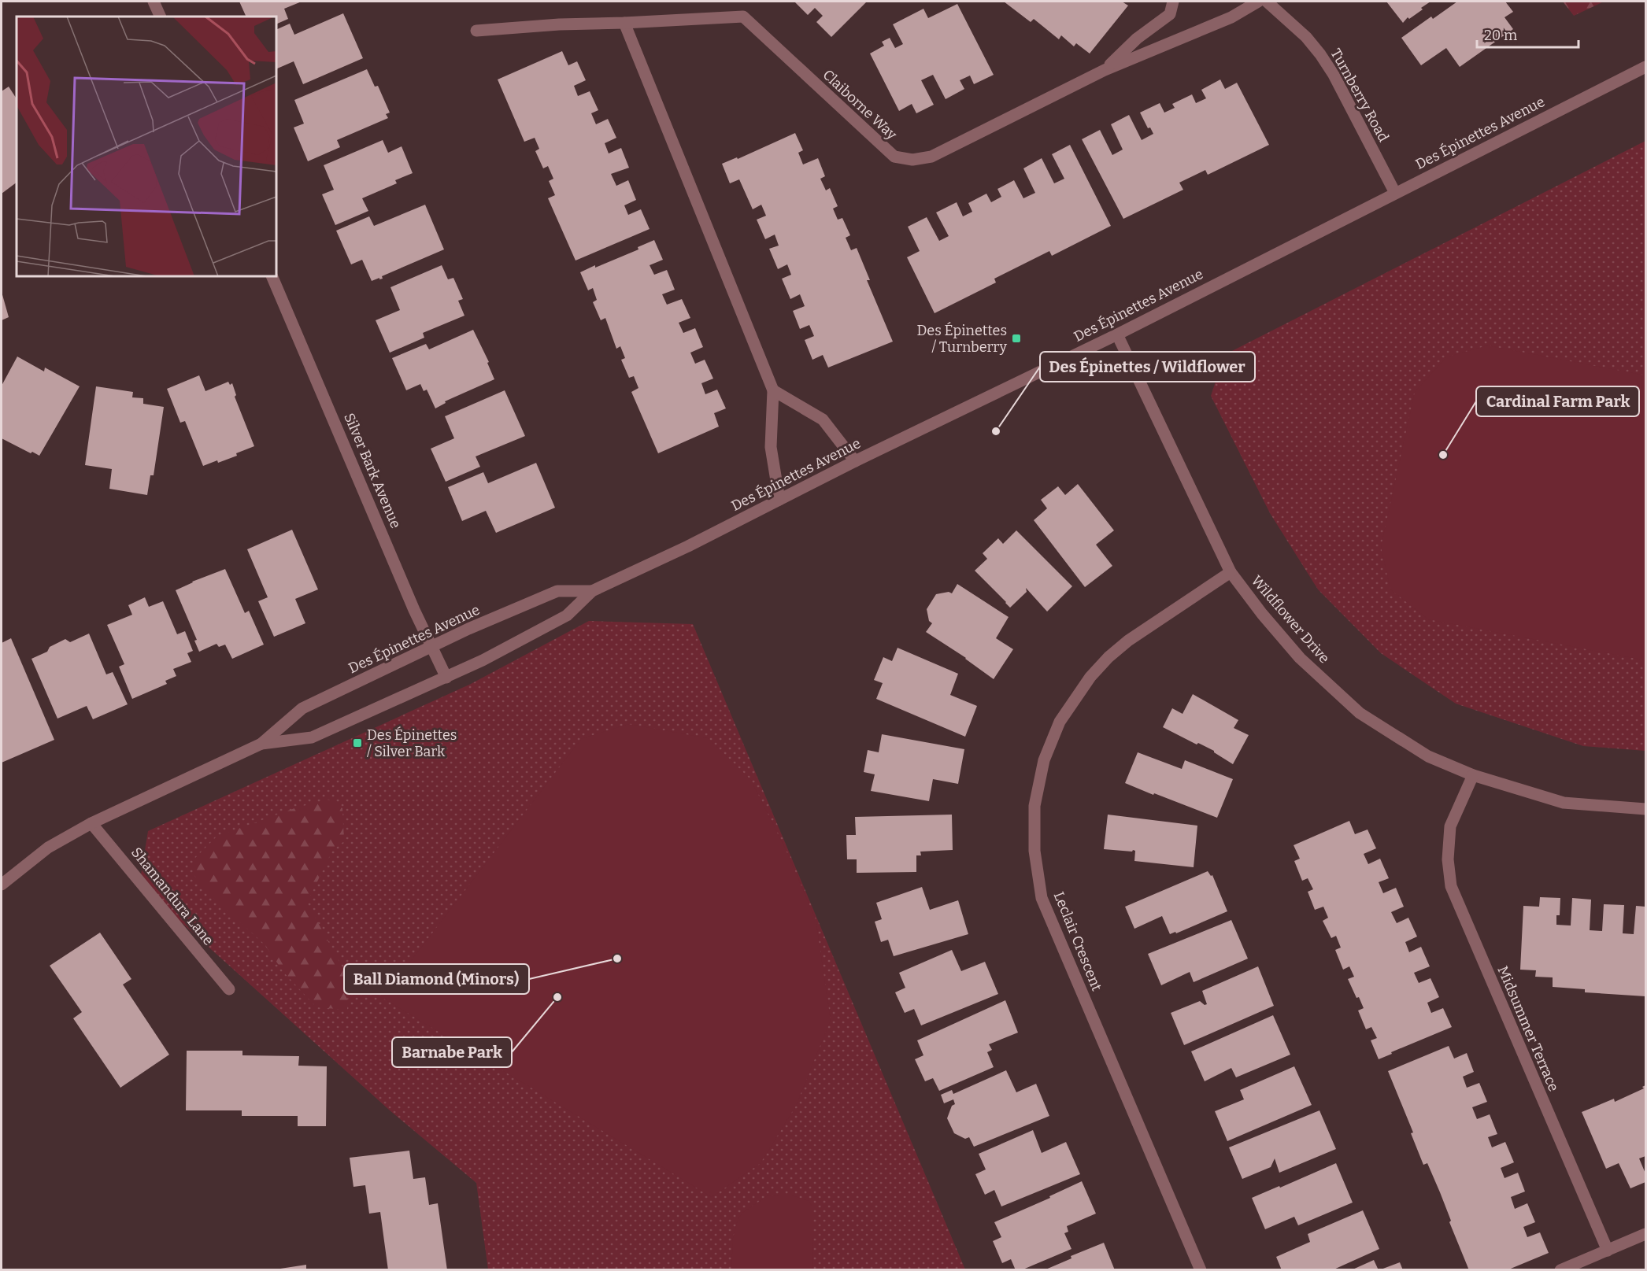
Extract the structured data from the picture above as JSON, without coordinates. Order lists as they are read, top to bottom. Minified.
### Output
{"streets":{"street":["Turnberry Road","Claiborne Way","Des Épinettes Avenue","Silver Bark Avenue","Wildflower Drive","Shamandura Lane","Leclair Crescent","Midsummer Terrace"]},"crossings":[["Turnberry Road","Des Épinettes Avenue"],["Des Épinettes Avenue","Silver Bark Avenue"],["Des Épinettes Avenue","Wildflower Drive"],["Des Épinettes Avenue","Shamandura Lane"],["Wildflower Drive","Leclair Crescent"],["Wildflower Drive","Midsummer Terrace"]],"places":{"transit":["Des Épinettes / Turnberry","Des Épinettes / Silver Bark"],"other":["Des Épinettes / Wildflower","Cardinal Farm Park","Ball Diamond (Minors)","Barnabe Park"]},"scale_bar":"20 m"}
